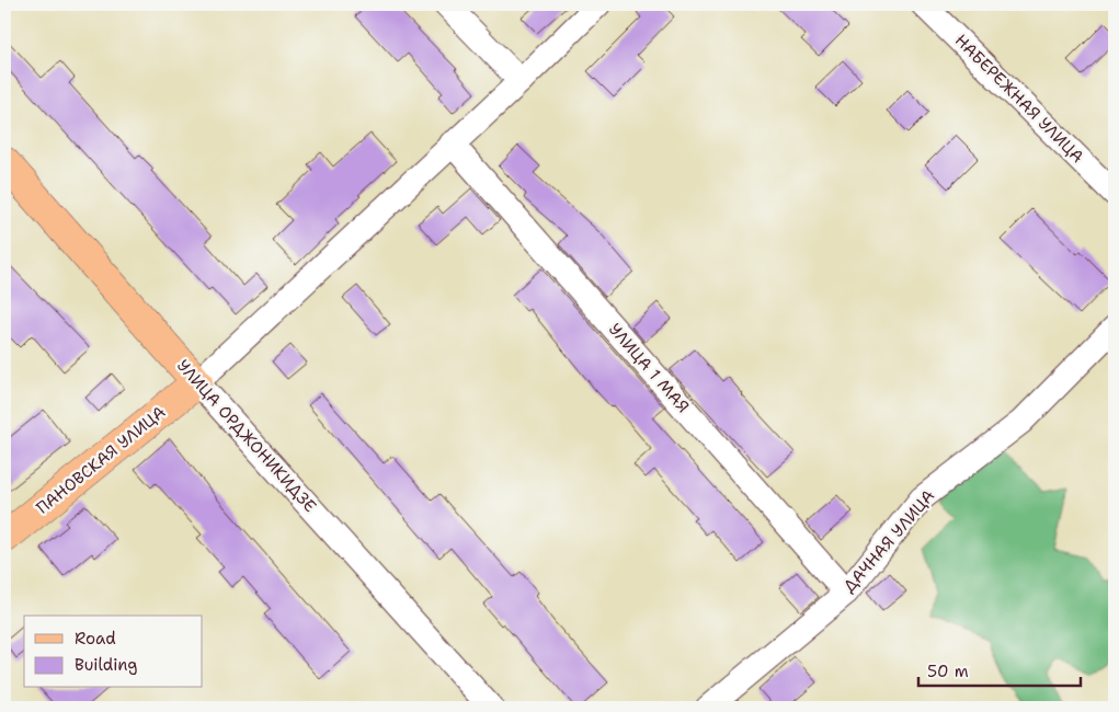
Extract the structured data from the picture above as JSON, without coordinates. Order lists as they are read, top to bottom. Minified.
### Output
{"streets":{"main road":["УЛИЦА ОРДЖОНИКИДЗЕ","ПАНОВСКАЯ УЛИЦА"],"street":["НАБЕРЕЖНАЯ УЛИЦА","УЛИЦА 1 МАЯ","ДАЧНАЯ УЛИЦА"]},"crossings":[["УЛИЦА 1 МАЯ","ДАЧНАЯ УЛИЦА"],["УЛИЦА ОРДЖОНИКИДЗЕ","ПАНОВСКАЯ УЛИЦА"]],"legend":["Road","Building"],"scale_bar":"50 m"}
